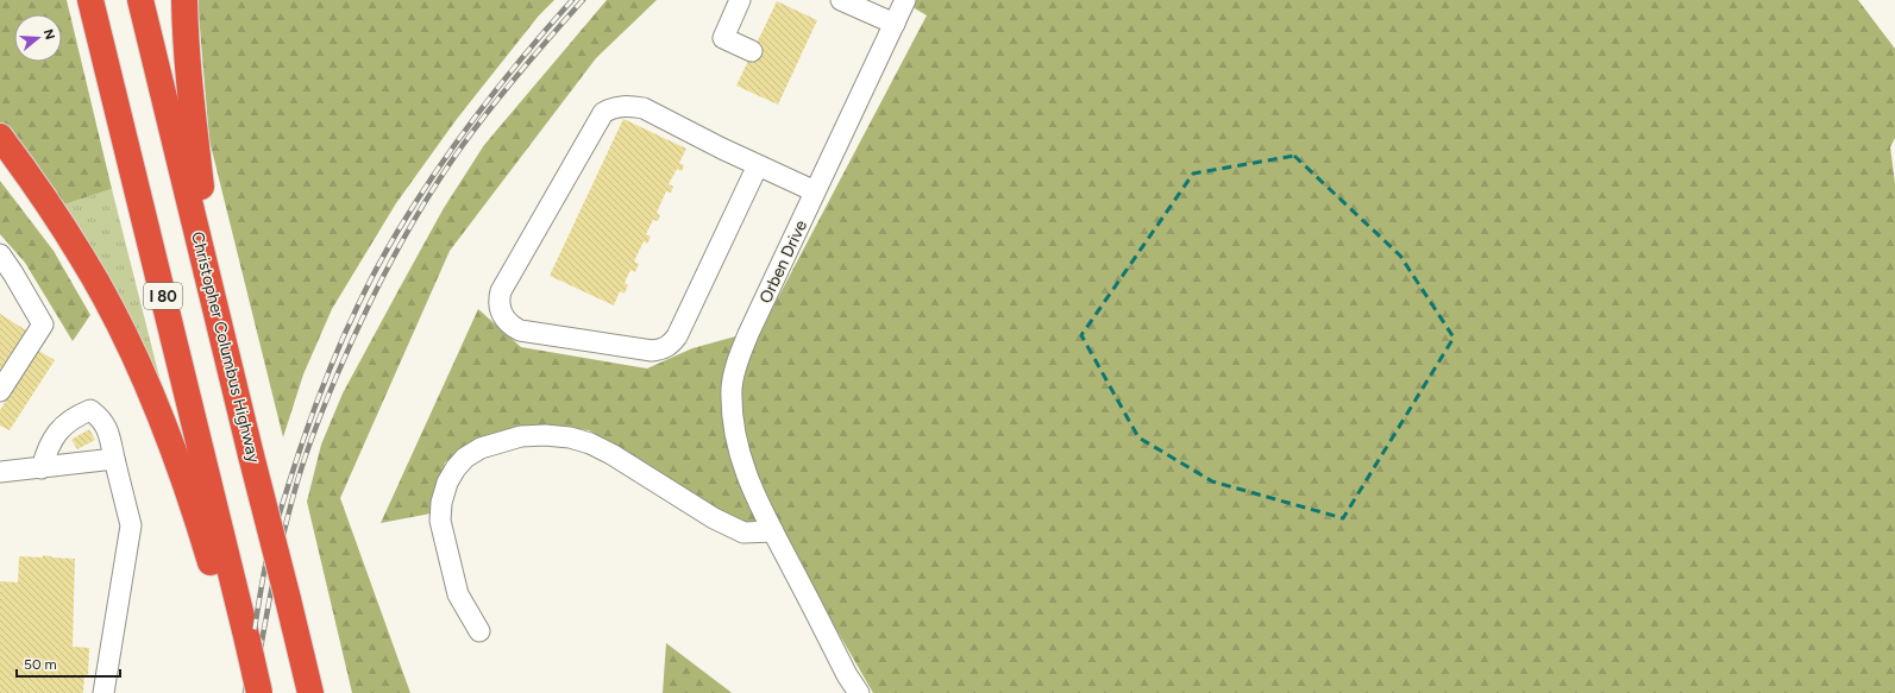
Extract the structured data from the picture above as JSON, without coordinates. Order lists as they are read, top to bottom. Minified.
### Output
{"streets":{"highway":["I 80","Christopher Columbus Highway"],"street":["Orben Drive"]},"scale_bar":"50 m","north":"right"}
